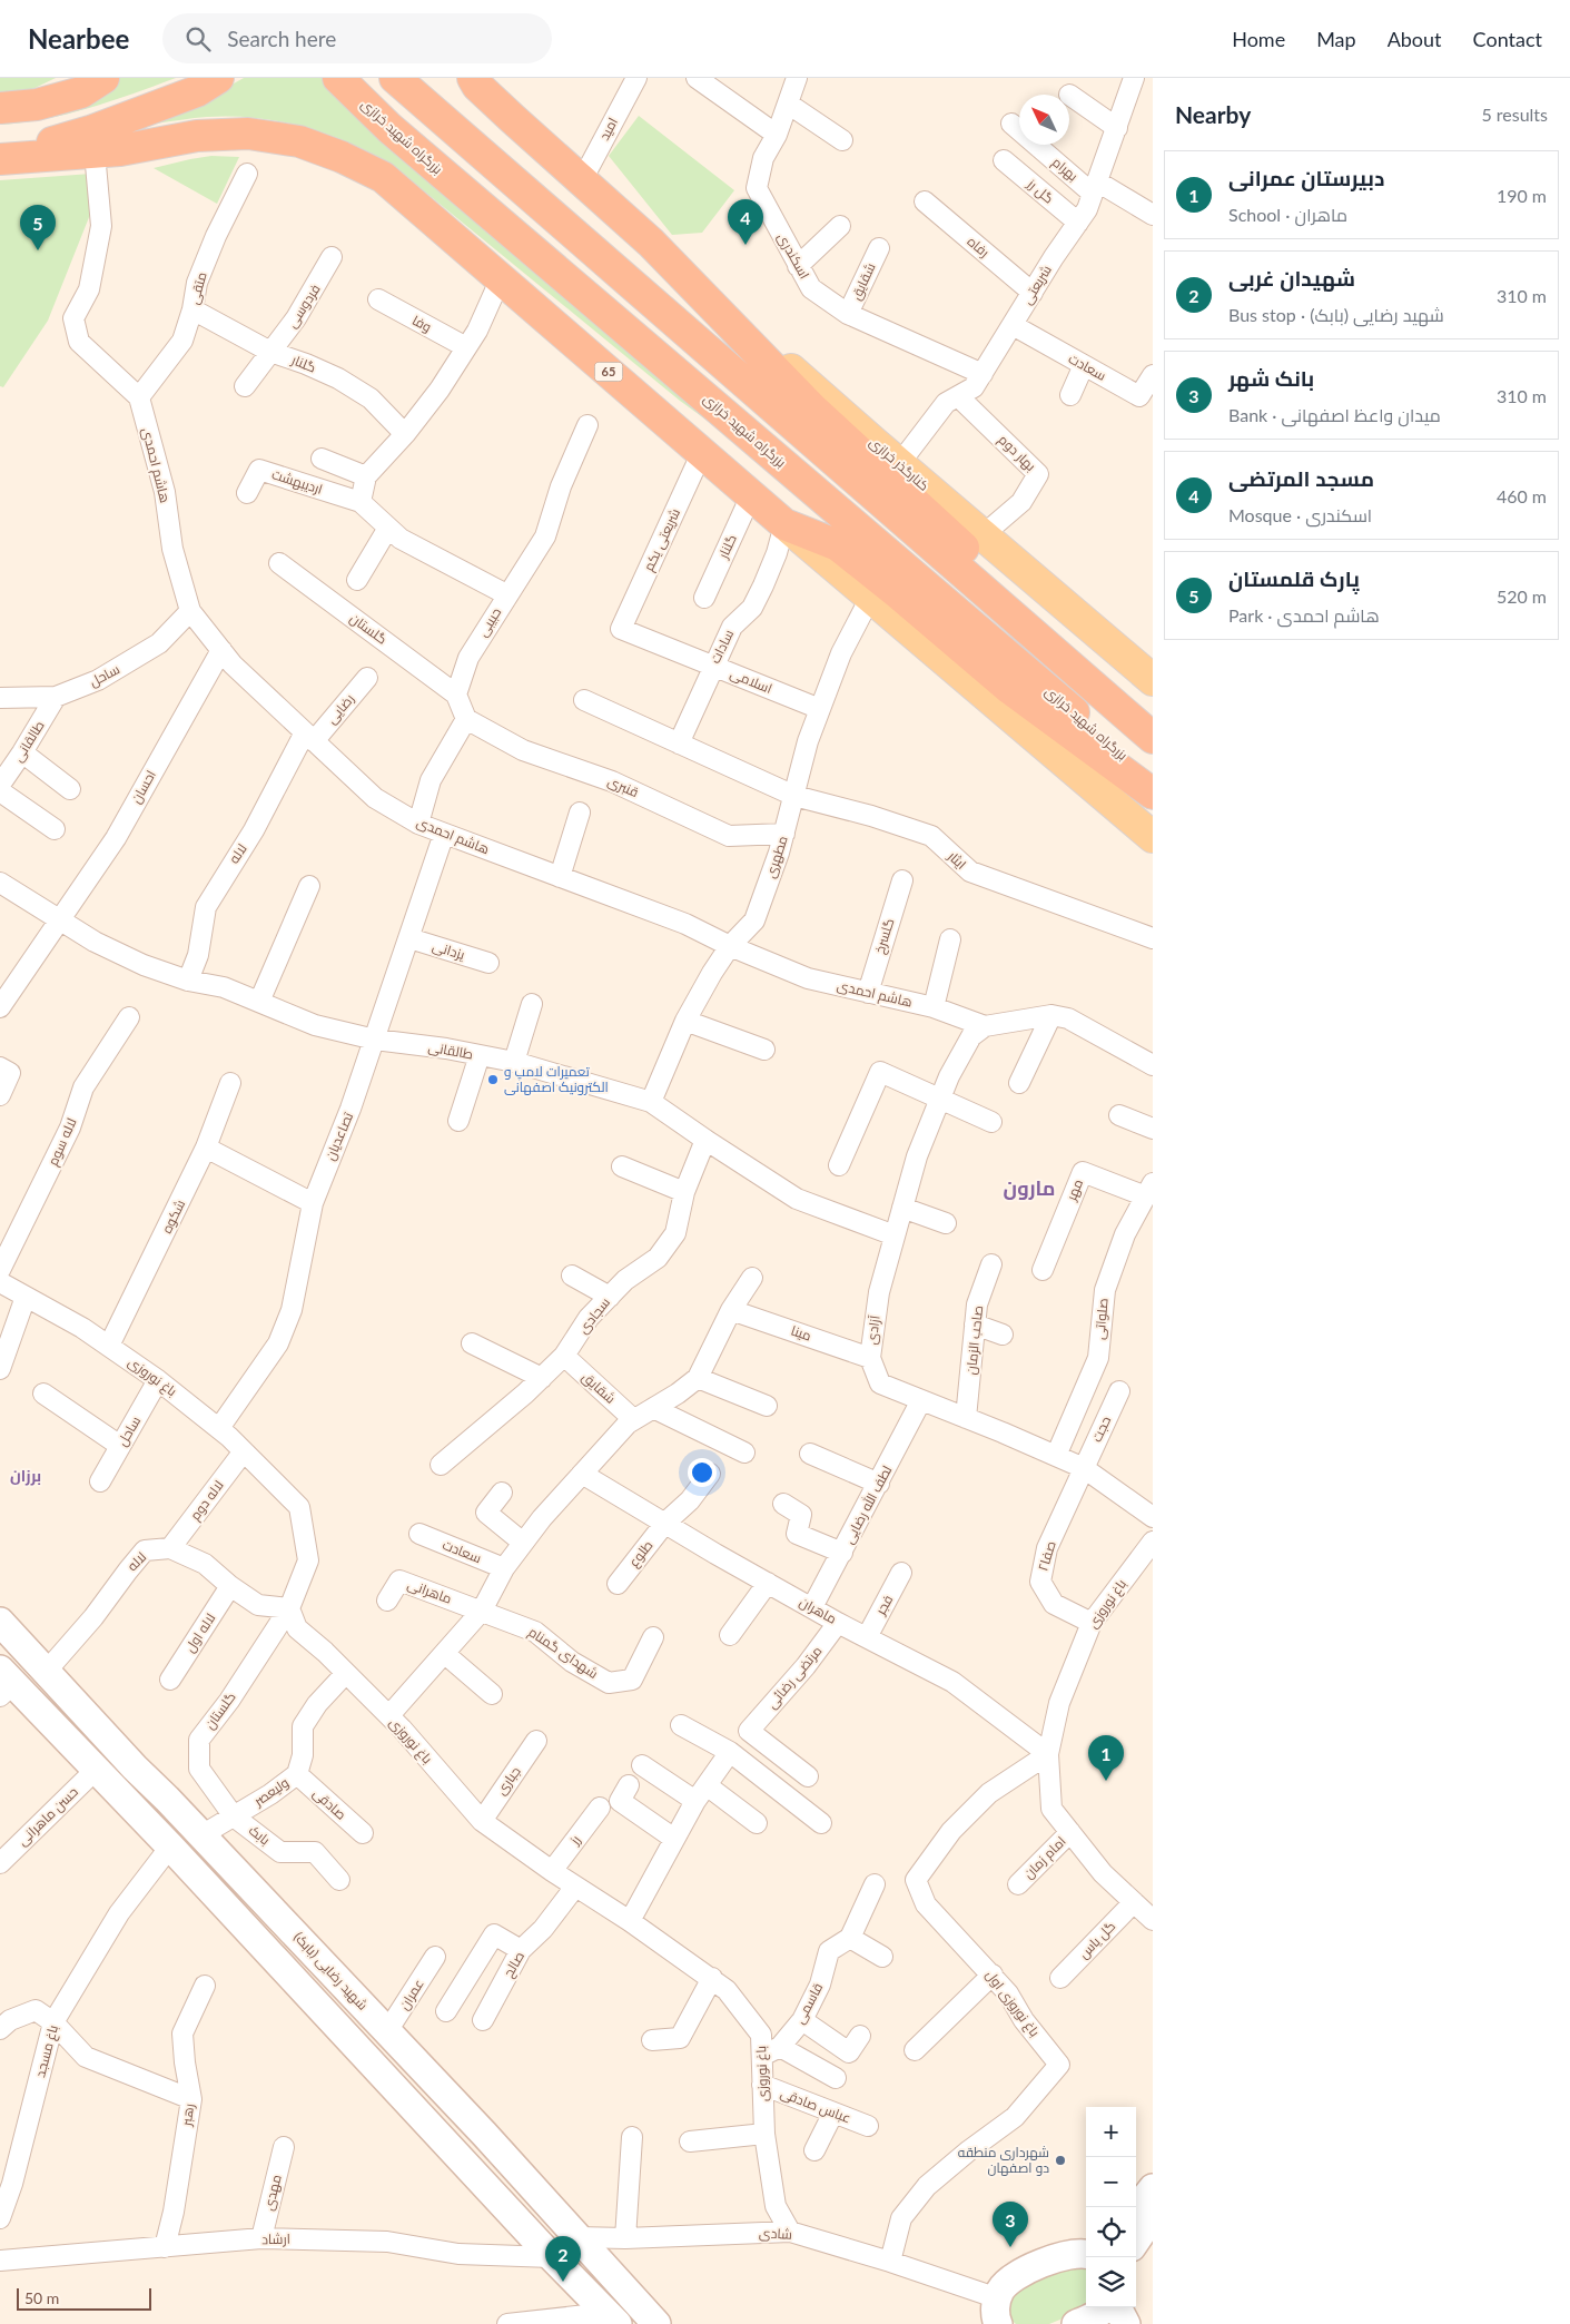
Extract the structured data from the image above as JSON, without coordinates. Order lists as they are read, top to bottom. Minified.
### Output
{"streets":{"highway":["بزرگراه شهید خرازی","65"],"main road":["کنارگذر خرازی","شهید رضایی (بابک)"],"street":["امید","بهرام","گل رز","رفاه","اسکندری","شقایق","شریعتی","متقی","فردوسی","وفا","گلنار","سعادت","بهار دوم","هاشم احمدی","اردیبهشت","شریعتی یکم","حبیبی","گلستان","سادات","ساحل","اسلامی","رضایی","طالقانی","احسان","قنبری","لاله","مطهری","ایثار","گلسرخ","یزدانی","تصاعدیان","لاله سوم","مهر","شکوه","سجادی","صلواتی","آزادی","مینا","صاحب الزمان","باغ نوروزی","حجت","لاله دوم","لطف الله رضایی","طلوع","صفا۲","ماهرانی","فجر","ماهران","لاله اول","شهدای گمنام","مرتضی رضائی","جباری","ولیعصر","صادقی","حسن ماهرانی","بابک","رز","امام زمان","گل یاس","صالح","عمران","قاسمی","باغ نوروزی اول","باغ مسجد","عباس صادقی","رهبر","مهدی","شادی","ارشاد"]},"crossings":[["بهرام","شریعتی"],["گل رز","شریعتی"],["رفاه","شریعتی"],["اسکندری","شقایق"],["اسکندری","شریعتی"],["شقایق","سجادی"],["شریعتی","سعادت"],["شریعتی","بهار دوم"],["شریعتی","کنارگذر خرازی"],["متقی","گلنار"],["متقی","هاشم احمدی"],["فردوسی","گلنار"],["گلنار","65"],["65","شریعتی یکم"],["65","سادات"],["بهار دوم","کنارگذر خرازی"],["هاشم احمدی","ساحل"],["هاشم احمدی","رضایی"],["هاشم احمدی","احسان"],["هاشم احمدی","لاله"],["هاشم احمدی","مطهری"],["هاشم احمدی","گلسرخ"],["هاشم احمدی","تصاعدیان"],["هاشم احمدی","آزادی"],["شریعتی یکم","اسلامی"],["حبیبی","گلستان"],["گلستان","باغ نوروزی"],["گلستان","ولیعصر"],["گلستان","بابک"],["سادات","اسلامی"],["سادات","ایثار"],["ساحل","طالقانی"],["ساحل","باغ نوروزی"],["اسلامی","مطهری"],["رضایی","لاله"],["طالقانی","احسان"],["طالقانی","لاله"],["طالقانی","مطهری"],["طالقانی","تصاعدیان"],["طالقانی","سجادی"],["طالقانی","آزادی"],["قنبری","مطهری"],["لاله","لاله دوم"],["لاله","شهید رضایی (بابک)"],["مطهری","ایثار"],["یزدانی","تصاعدیان"],["تصاعدیان","باغ نوروزی"],["مهر","صلواتی"],["شکوه","باغ نوروزی"],["صلواتی","آزادی"],["آزادی","مینا"],["آزادی","صاحب الزمان"],["آزادی","حجت"],["آزادی","لطف الله رضایی"],["آزادی","صفا۲"],["باغ نوروزی","لاله دوم"],["باغ نوروزی","صفا۲"],["باغ نوروزی","ماهران"],["باغ نوروزی","جباری"],["باغ نوروزی","ولیعصر"],["باغ نوروزی","رز"],["باغ نوروزی","صالح"],["باغ نوروزی","قاسمی"],["باغ نوروزی","باغ نوروزی اول"],["باغ نوروزی","عباس صادقی"],["باغ نوروزی","شادی"],["حجت","صفا۲"],["لطف الله رضایی","ماهران"],["طلوع","ماهران"],["ماهرانی","شهدای گمنام"],["فجر","ماهران"],["ماهران","مرتضی رضائی"],["ماهران","باغ نوروزی اول"],["ولیعصر","صادقی"],["ولیعصر","بابک"],["ولیعصر","شهید رضایی (بابک)"],["شهید رضایی (بابک)","عمران"],["شهید رضایی (بابک)","شادی"],["باغ نوروزی اول","شادی"],["رهبر","ارشاد"],["مهدی","ارشاد"]],"districts":["مارون","برزان"],"places":["تعمیرات لامپ و الکترونیک اصفهانی","شهرداری منطقه دو اصفهان"],"scale_bar":"50 m","north":"top left","page":{"header":"Nearbee","search":"Search here","nav":["Home","Map","About","Contact"],"heading":["Nearby","5 results"],"list":[{"mark":"1","name":"دبیرستان عمرانی","note":"School · ماهران","value":"190 m"},{"mark":"2","name":"شهیدان غربی","note":"Bus stop · شهید رضایی (بابک)","value":"310 m"},{"mark":"3","name":"بانک شهر","note":"Bank · میدان واعظ اصفهانی","value":"310 m"},{"mark":"4","name":"مسجد المرتضی","note":"Mosque · اسکندری","value":"460 m"},{"mark":"5","name":"پارک قلمستان","note":"Park · هاشم احمدی","value":"520 m"}],"pins":["4","5","1","3","2"],"map_buttons":["+","−"],"scale":"50 m"}}
